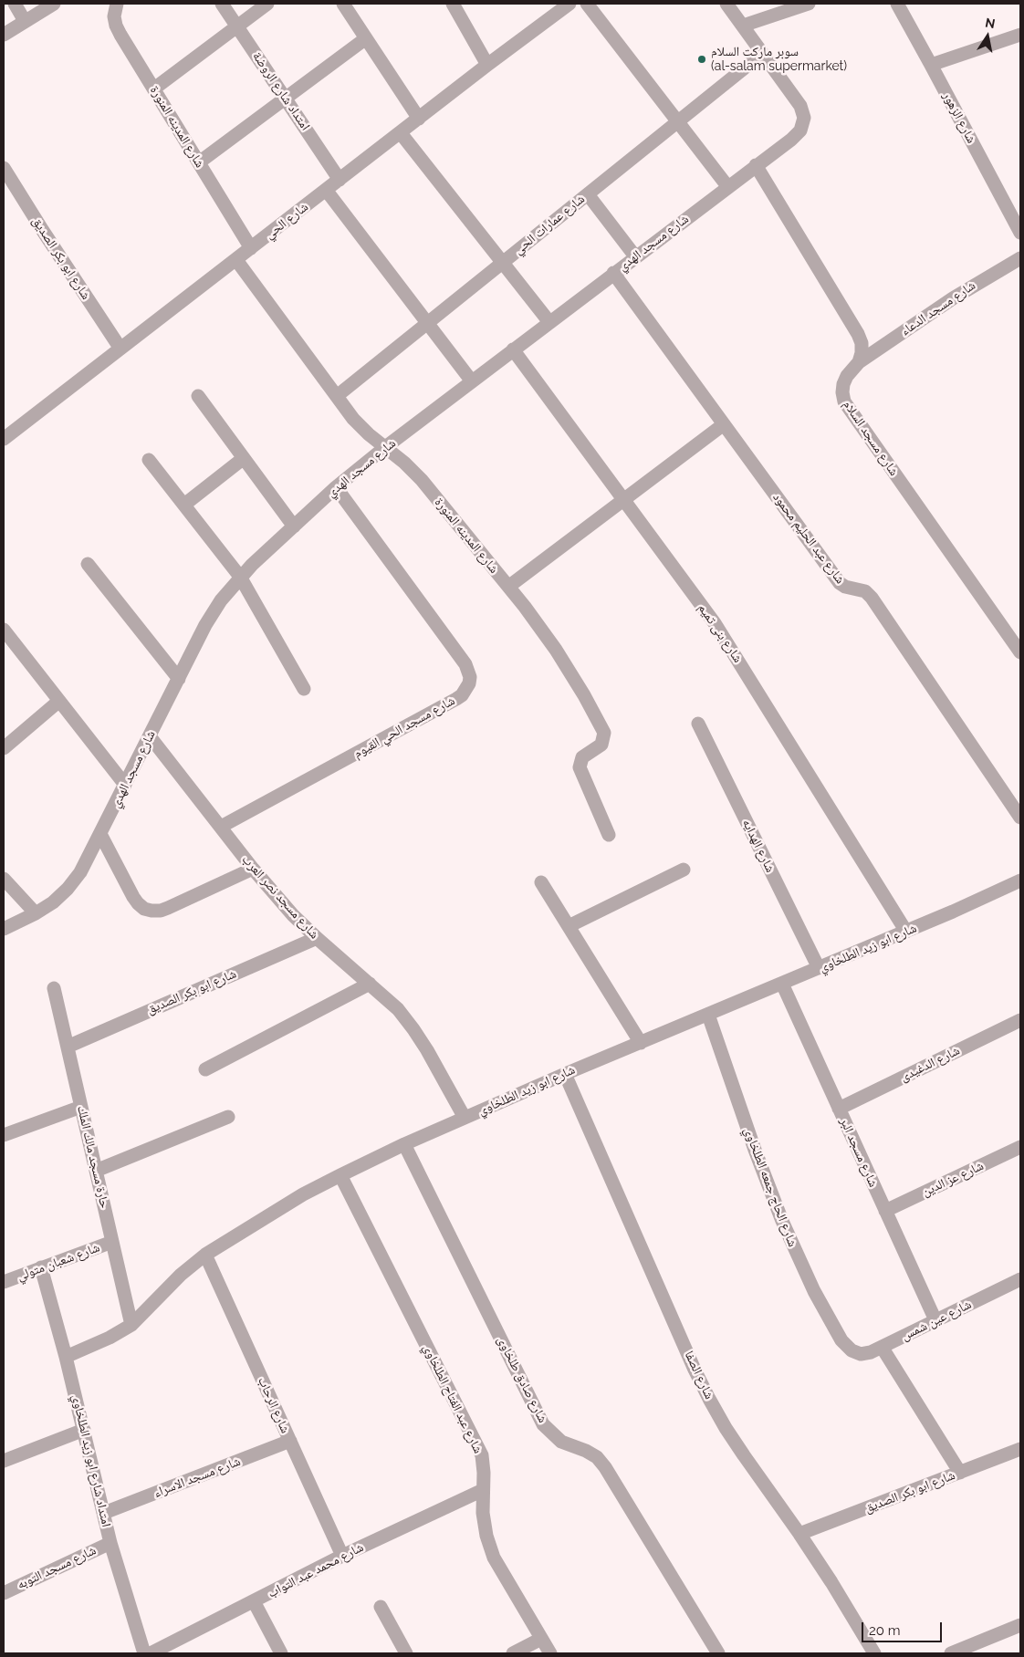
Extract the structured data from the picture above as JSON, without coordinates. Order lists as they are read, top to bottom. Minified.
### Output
{"streets":{"street":["امتداد شارع الروضة","شارع الزهور","شارع المدينه المنورة","شارع الحي","شارع عمارات الحي","شارع مسجد الهدي","شارع ابو بكر الصديق","شارع مسجد الدعاء","شارع مسجد السلام","شارع عبد الحليم محمود","شارع بنى تميم","شارع مسجد الحي القيوم","شارع الهدايه","شارع مسجد نصر العرب","شارع ابو زيد الطلخاوي","شارع الدغيدى","شارع مسجد البر","حارة مسجد مالك الملك","شارع عز الدين","شارع الحاج جمعه الطلخاوي","شارع شعبان متولي","شارع عين شمس","شارع الصفا","شارع صادق طلخاوى","شارع عبد الفتاح الطلخاوي","شارع الرحاب","امتداد شارع ابو زيد الطلخاوي","شارع مسجد الاسراء","شارع مسجد التوبه","شارع محمد عبد التواب"]},"crossings":[["امتداد شارع الروضة","شارع الحي"],["شارع المدينه المنورة","شارع الحي"],["شارع المدينه المنورة","شارع عمارات الحي"],["شارع المدينه المنورة","شارع مسجد الهدي"],["شارع الحي","شارع ابو بكر الصديق"],["شارع عمارات الحي","شارع مسجد الهدي"],["شارع مسجد الهدي","شارع عبد الحليم محمود"],["شارع مسجد الهدي","شارع بنى تميم"],["شارع مسجد الهدي","شارع مسجد الحي القيوم"],["شارع مسجد الهدي","شارع مسجد نصر العرب"],["شارع ابو بكر الصديق","شارع مسجد نصر العرب"],["شارع ابو بكر الصديق","حارة مسجد مالك الملك"],["شارع ابو بكر الصديق","شارع الصفا"],["شارع مسجد الدعاء","شارع مسجد السلام"],["شارع بنى تميم","شارع ابو زيد الطلخاوي"],["شارع مسجد الحي القيوم","شارع مسجد نصر العرب"],["شارع الهدايه","شارع ابو زيد الطلخاوي"],["شارع مسجد نصر العرب","شارع ابو زيد الطلخاوي"],["شارع ابو زيد الطلخاوي","شارع مسجد البر"],["شارع ابو زيد الطلخاوي","حارة مسجد مالك الملك"],["شارع ابو زيد الطلخاوي","شارع الحاج جمعه الطلخاوي"],["شارع ابو زيد الطلخاوي","شارع الصفا"],["شارع ابو زيد الطلخاوي","شارع صادق طلخاوى"],["شارع ابو زيد الطلخاوي","شارع عبد الفتاح الطلخاوي"],["شارع ابو زيد الطلخاوي","شارع الرحاب"],["شارع ابو زيد الطلخاوي","امتداد شارع ابو زيد الطلخاوي"],["شارع الدغيدى","شارع مسجد البر"],["شارع مسجد البر","شارع عز الدين"],["شارع مسجد البر","شارع عين شمس"],["حارة مسجد مالك الملك","شارع شعبان متولي"],["شارع الحاج جمعه الطلخاوي","شارع عين شمس"],["شارع شعبان متولي","امتداد شارع ابو زيد الطلخاوي"],["شارع عبد الفتاح الطلخاوي","شارع محمد عبد التواب"],["شارع الرحاب","شارع مسجد الاسراء"],["شارع الرحاب","شارع محمد عبد التواب"],["امتداد شارع ابو زيد الطلخاوي","شارع مسجد الاسراء"],["امتداد شارع ابو زيد الطلخاوي","شارع مسجد التوبه"]],"places":["سوبر ماركت السلام (al-salam supermarket)"],"scale_bar":"20 m","north":"top"}
